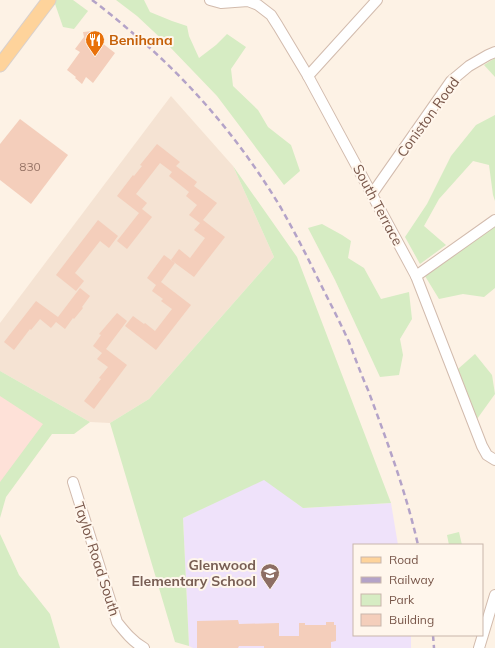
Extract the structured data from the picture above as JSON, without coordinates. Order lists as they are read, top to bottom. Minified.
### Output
{"streets":{"street":["Coniston Road","South Terrace","Taylor Road South"]},"crossings":[["Coniston Road","South Terrace"]],"places":{"restaurant":["Benihana"],"school or university":["Glenwood Elementary School"]},"house_numbers":["830"],"legend":["Road","Railway","Park","Building"]}
